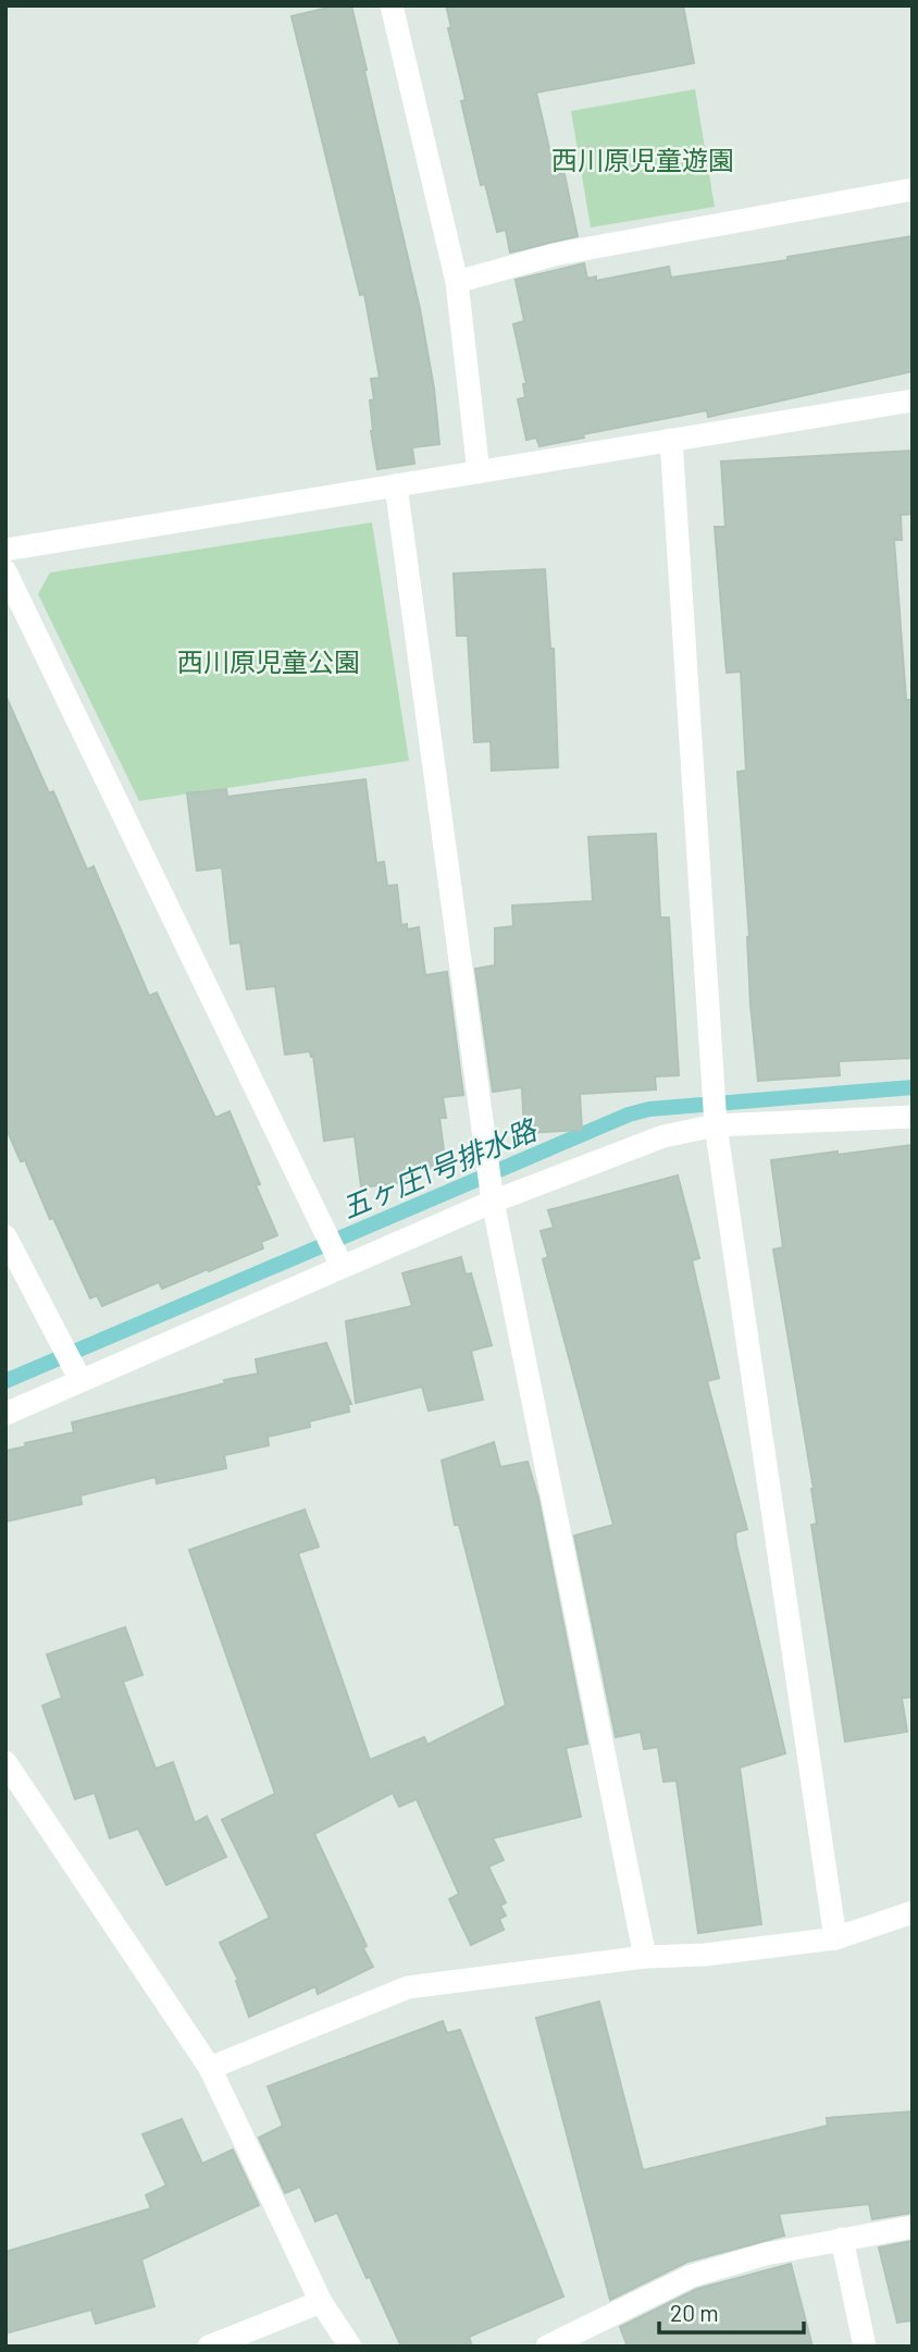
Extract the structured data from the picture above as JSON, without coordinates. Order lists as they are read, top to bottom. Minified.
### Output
{"water":["五ヶ庄1号排水路"],"parks":["西川原児童遊園","西川原児童公園"],"scale_bar":"20 m"}
